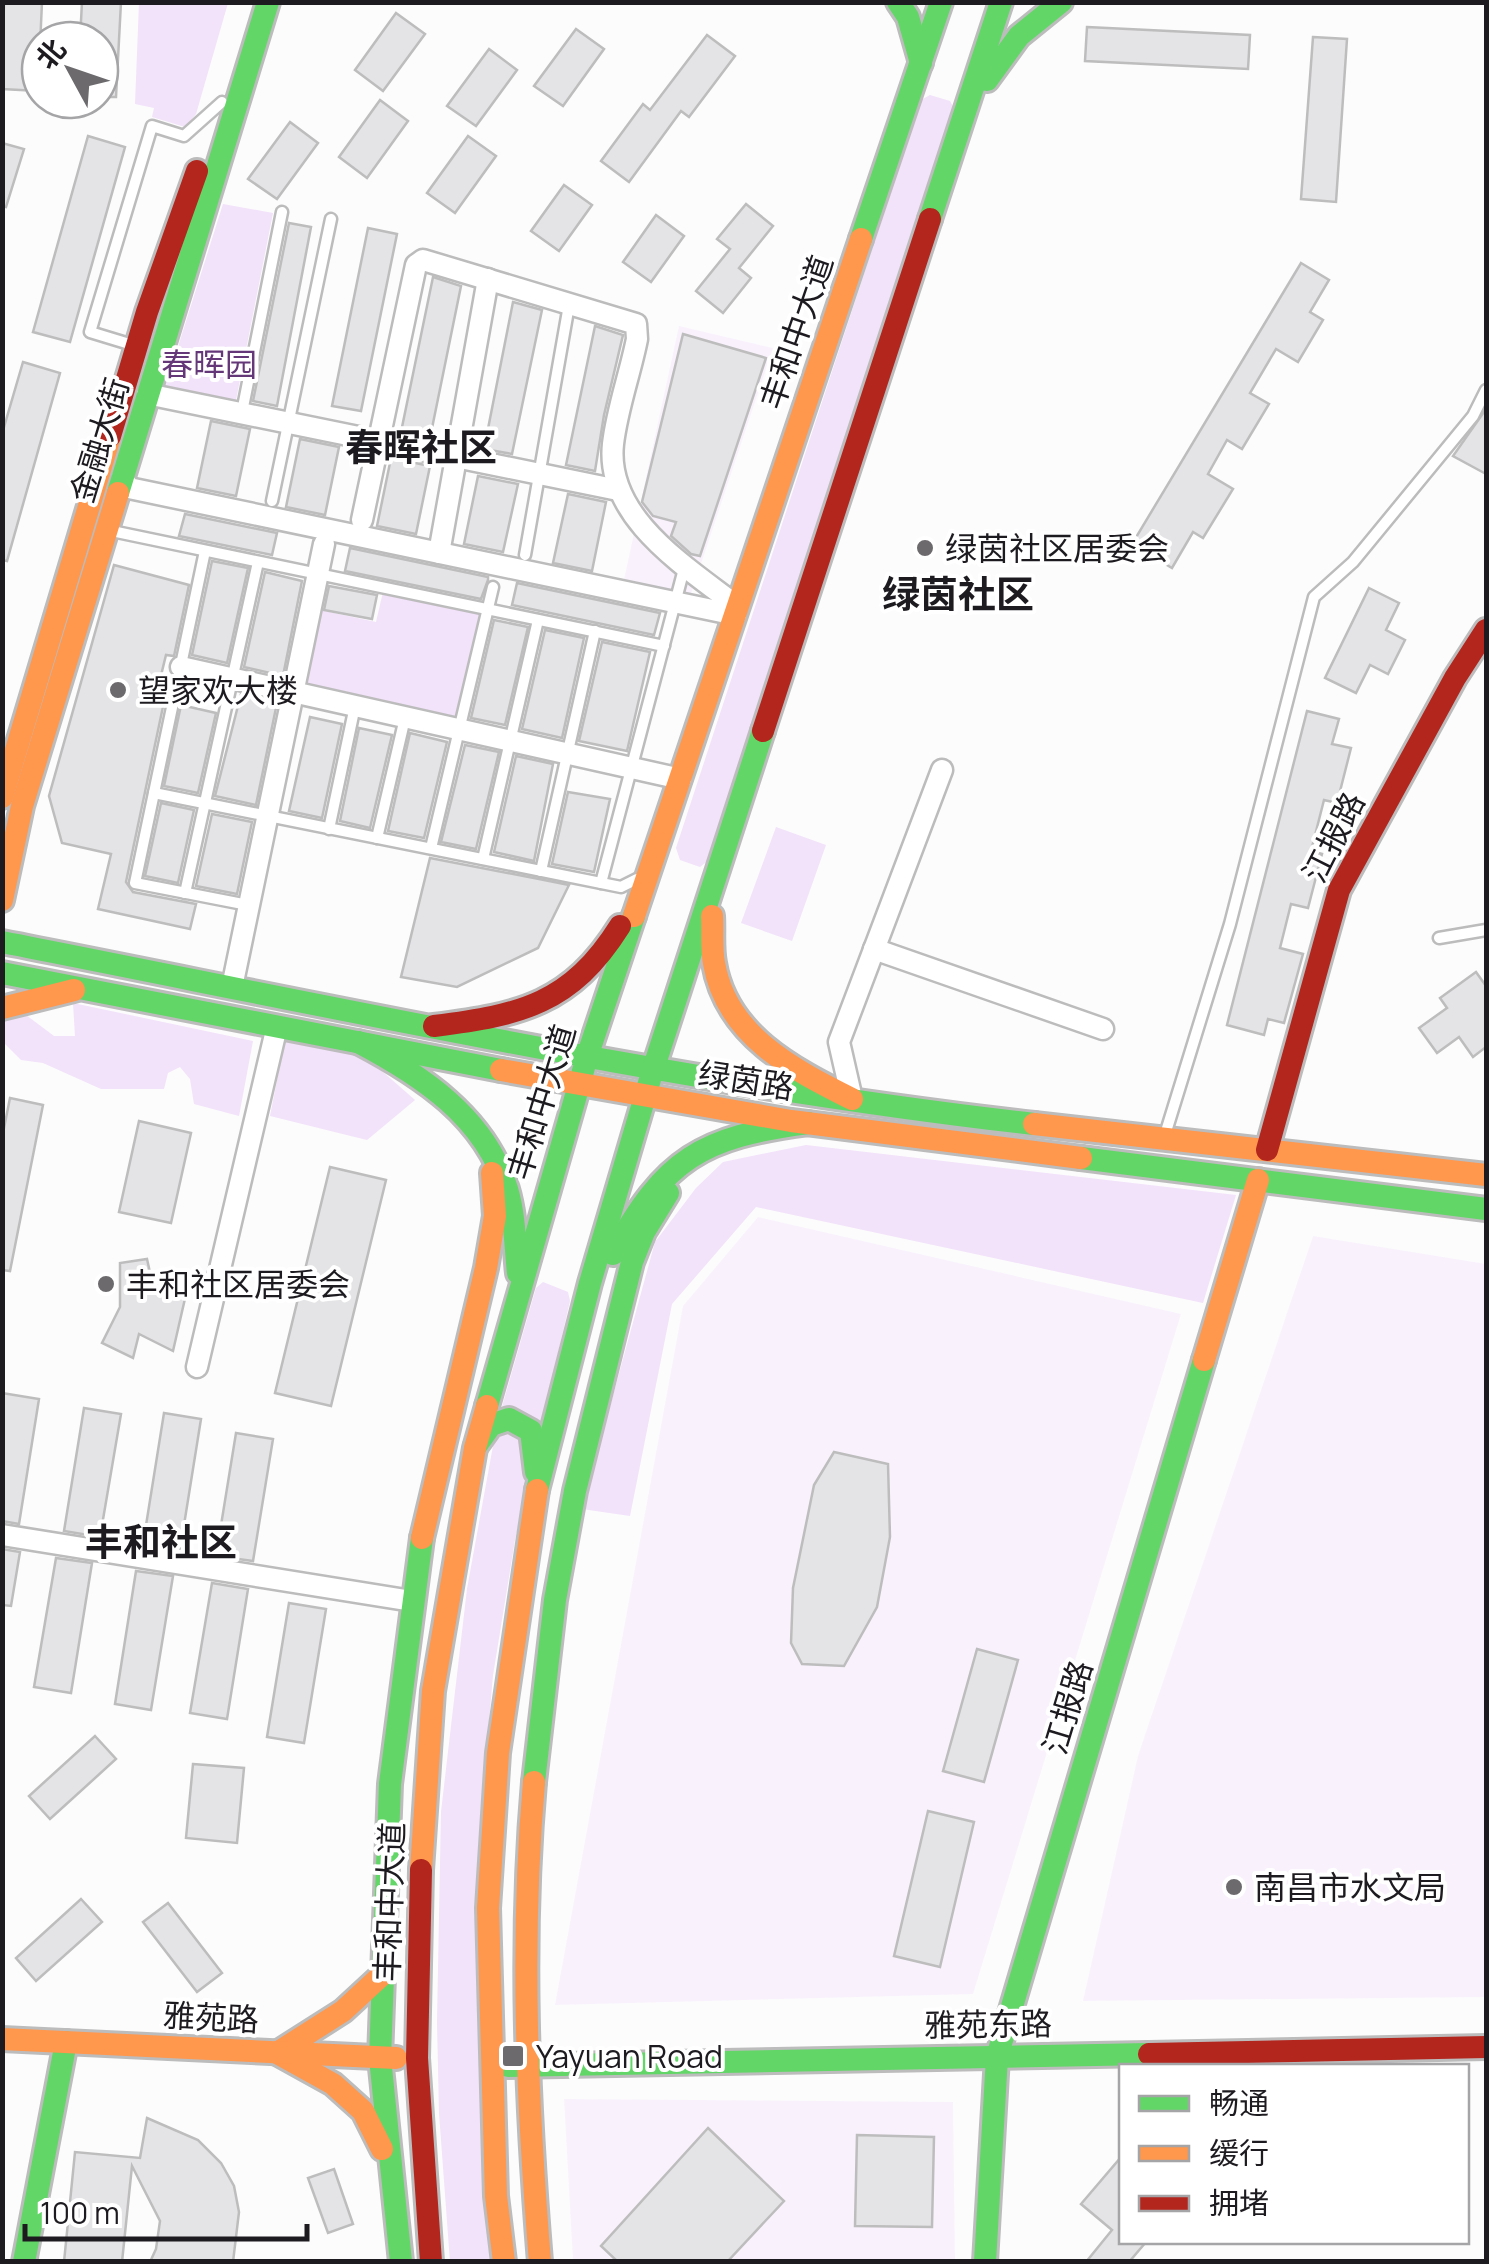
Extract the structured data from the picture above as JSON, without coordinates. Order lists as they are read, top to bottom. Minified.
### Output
{"streets":{"main road":["丰和中大道","金融大街","江报路","绿茵路","雅苑路","雅苑东路"]},"crossings":[["丰和中大道","绿茵路"],["丰和中大道","雅苑路"],["江报路","绿茵路"],["江报路","雅苑东路"]],"districts":["春晖社区","绿茵社区","丰和社区"],"parks":["春晖园"],"places":{"other":["绿茵社区居委会","望家欢大楼","丰和社区居委会","南昌市水文局"],"transit":["Yayuan Road"]},"legend":["畅通","缓行","拥堵"],"scale_bar":"100 m","north":"top left"}
